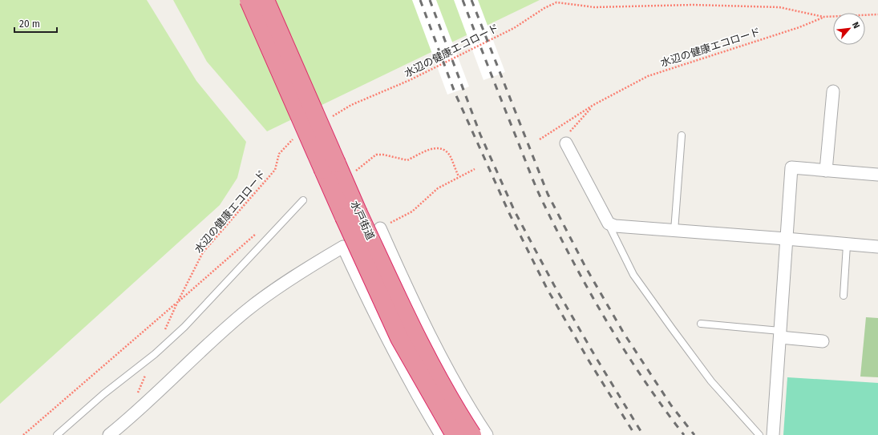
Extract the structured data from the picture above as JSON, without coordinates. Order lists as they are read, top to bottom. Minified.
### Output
{"streets":{"highway":["水戸街道"],"path":["水辺の健康エコロード"]},"scale_bar":"20 m","north":"top right"}
